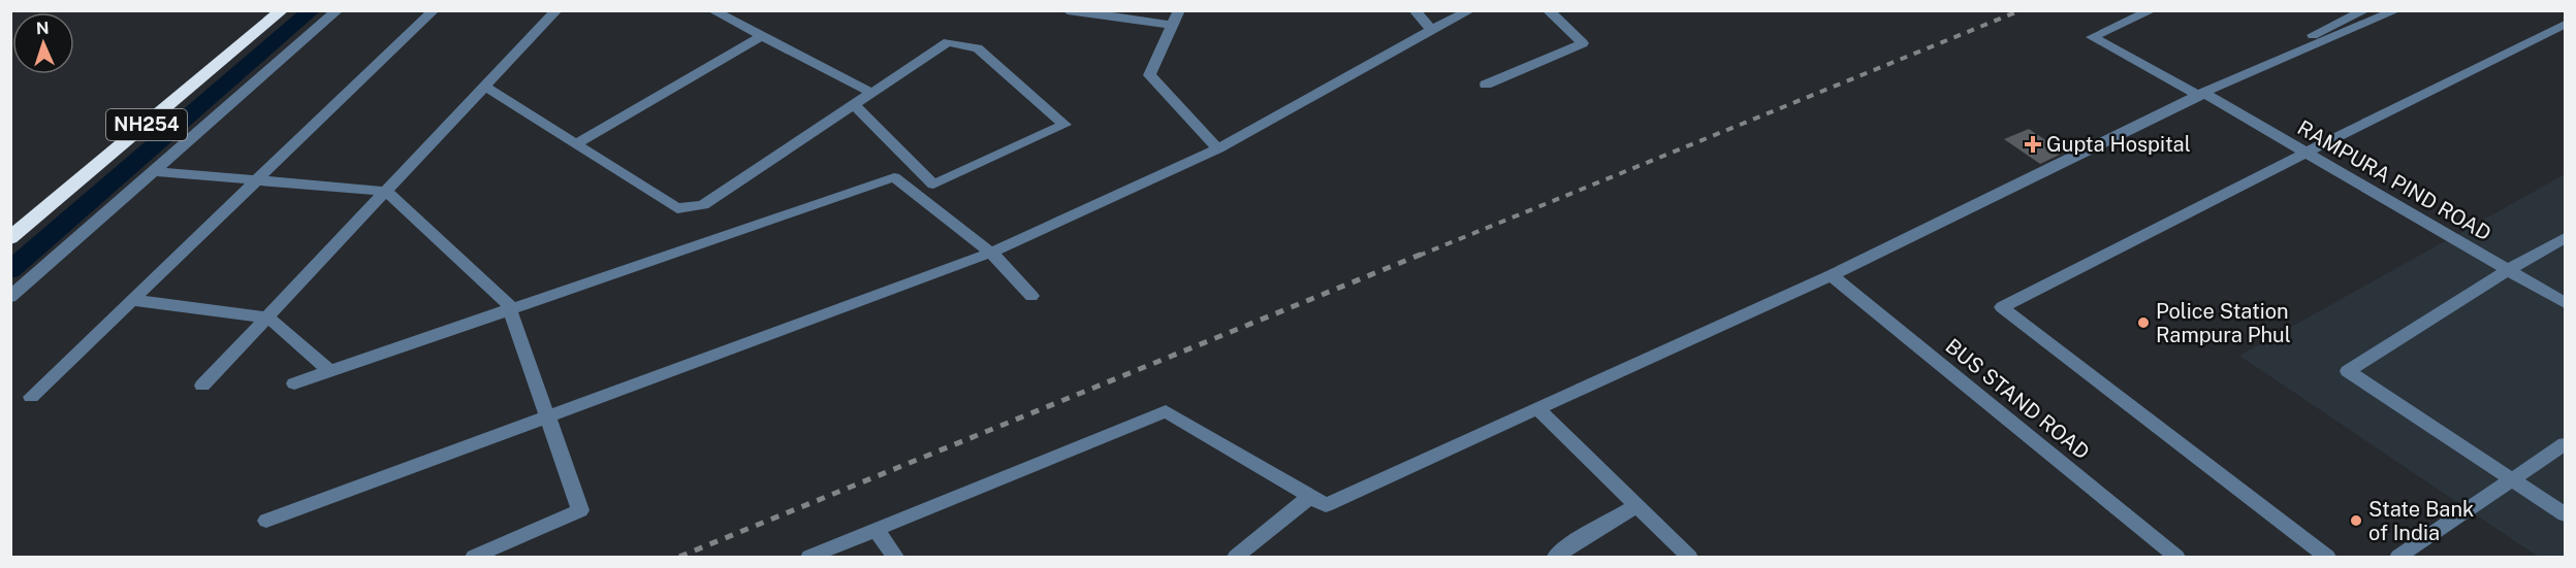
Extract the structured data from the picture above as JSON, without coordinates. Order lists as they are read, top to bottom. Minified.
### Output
{"streets":{"highway":["NH254"],"street":["RAMPURA PIND ROAD","BUS STAND ROAD"]},"places":{"health":["Gupta Hospital"],"other":["Police Station Rampura Phul","State Bank of India"]},"north":"top"}
